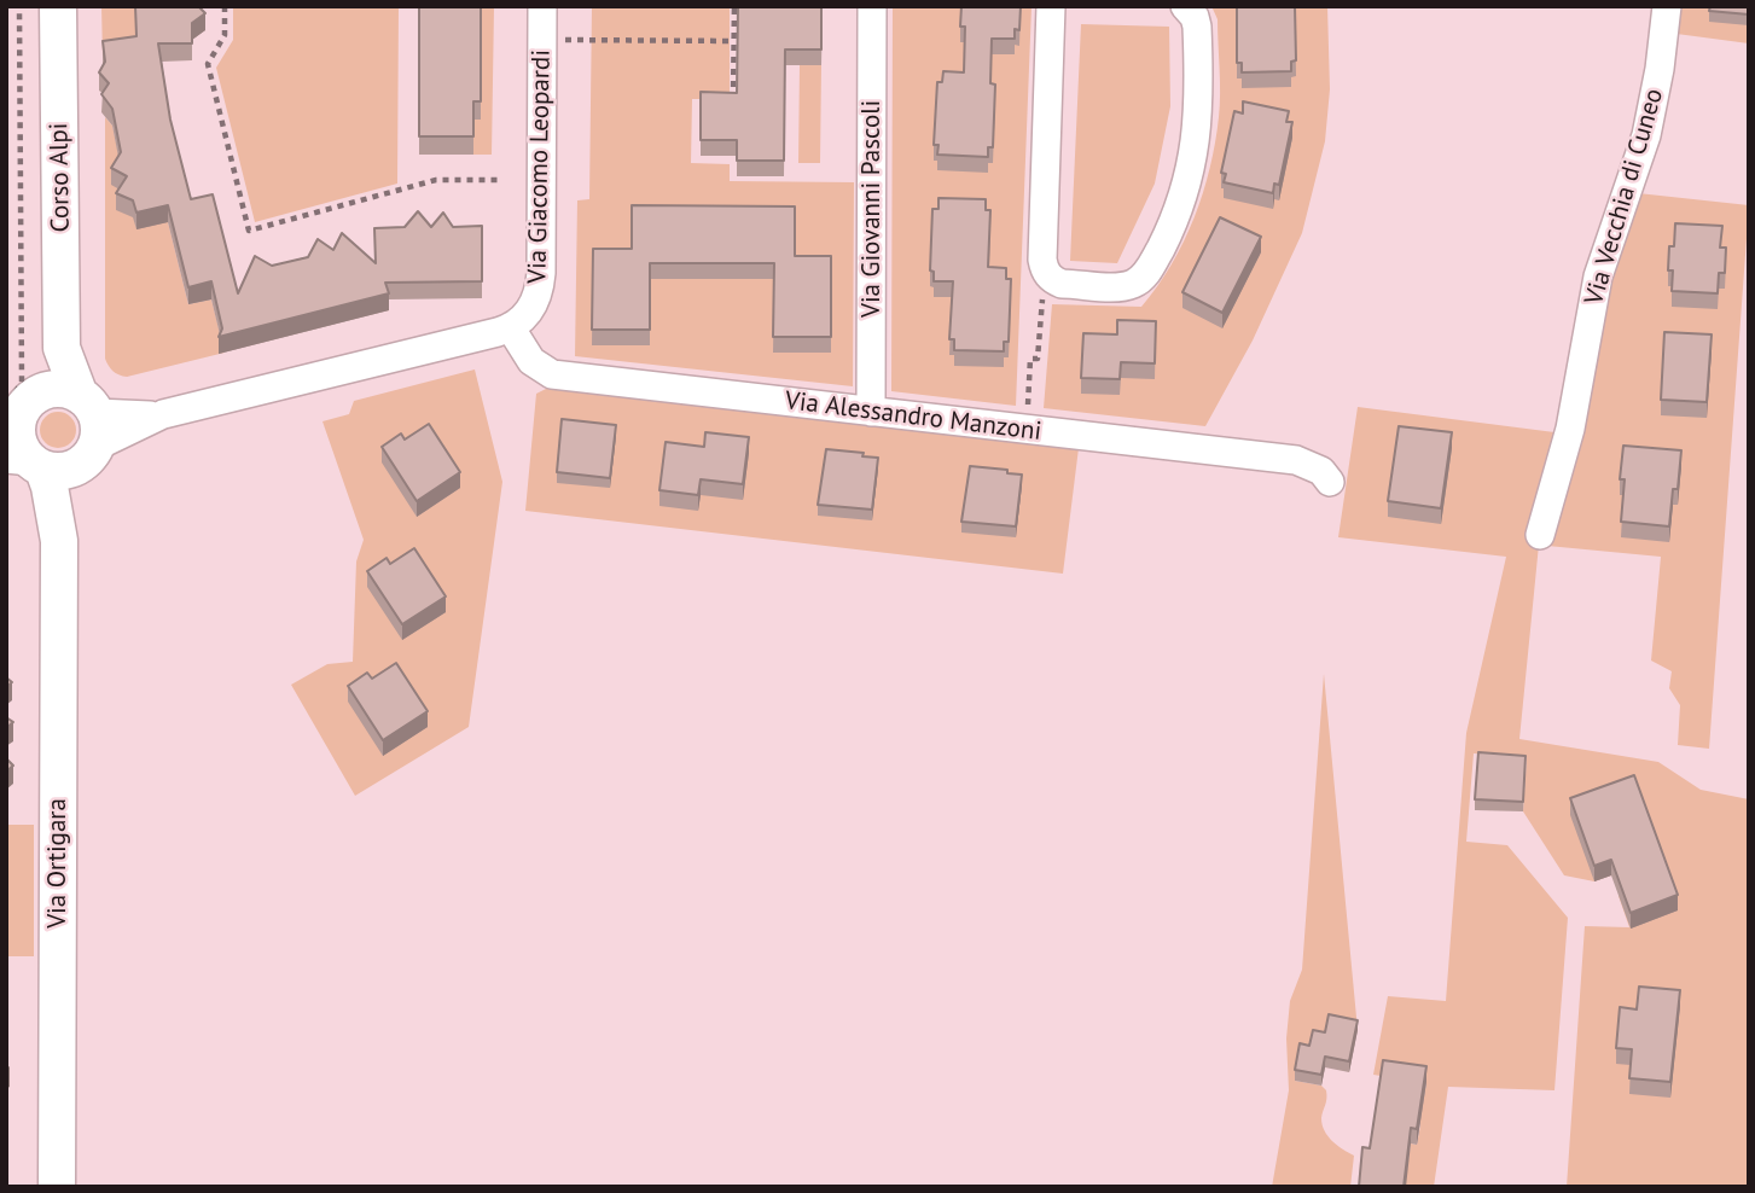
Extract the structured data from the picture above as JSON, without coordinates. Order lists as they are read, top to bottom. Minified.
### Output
{"streets":{"street":["Via Giacomo Leopardi","Corso Alpi","Via Vecchia di Cuneo","Via Giovanni Pascoli","Via Alessandro Manzoni","Via Ortigara"]},"crossings":[["Via Giacomo Leopardi","Via Alessandro Manzoni"],["Corso Alpi","Via Ortigara"],["Via Giovanni Pascoli","Via Alessandro Manzoni"]]}
